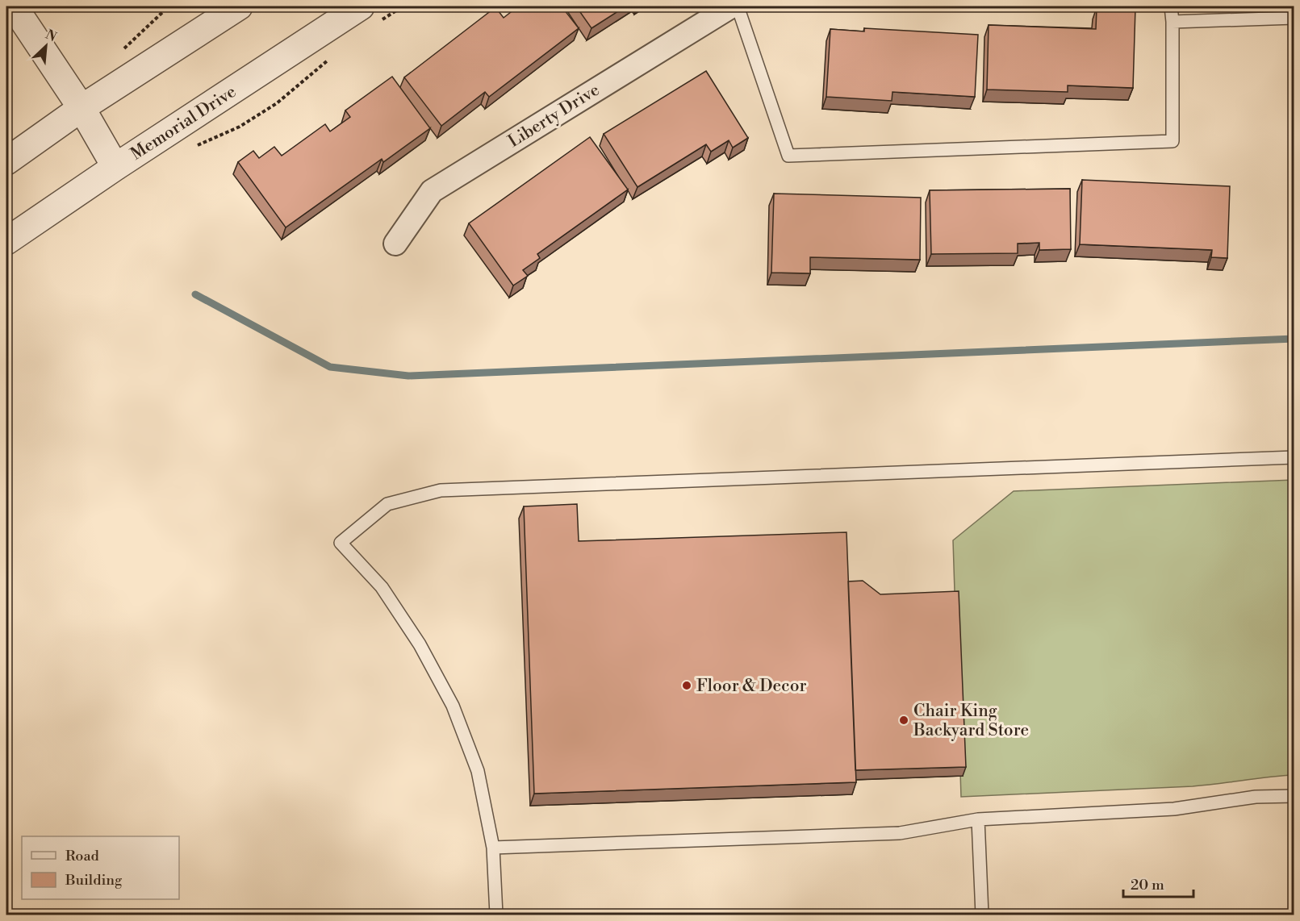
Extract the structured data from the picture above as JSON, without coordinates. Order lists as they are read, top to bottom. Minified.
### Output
{"streets":{"street":["Liberty Drive","Memorial Drive"]},"places":["Floor & Decor","Chair King Backyard Store"],"legend":["Road","Building"],"scale_bar":"20 m","north":"top right"}
